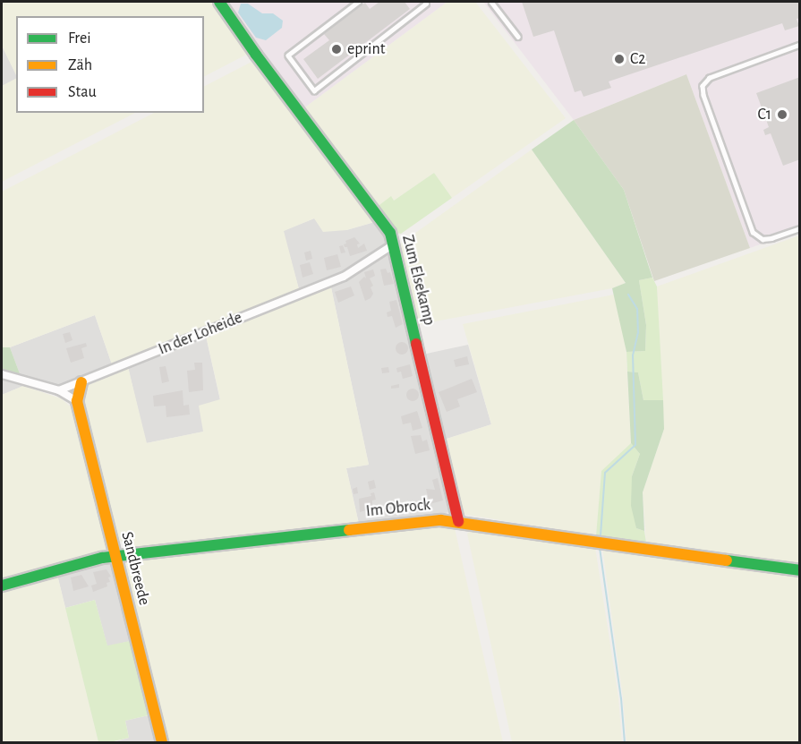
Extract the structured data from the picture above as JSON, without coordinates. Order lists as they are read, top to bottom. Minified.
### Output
{"streets":{"street":["Zum Elsekamp","In der Loheide","Im Obrock","Sandbreede"]},"crossings":[["Zum Elsekamp","In der Loheide"],["Zum Elsekamp","Im Obrock"],["In der Loheide","Sandbreede"],["Im Obrock","Sandbreede"]],"places":["eprint","C2","C1"],"legend":["Frei","Zäh","Stau"]}
